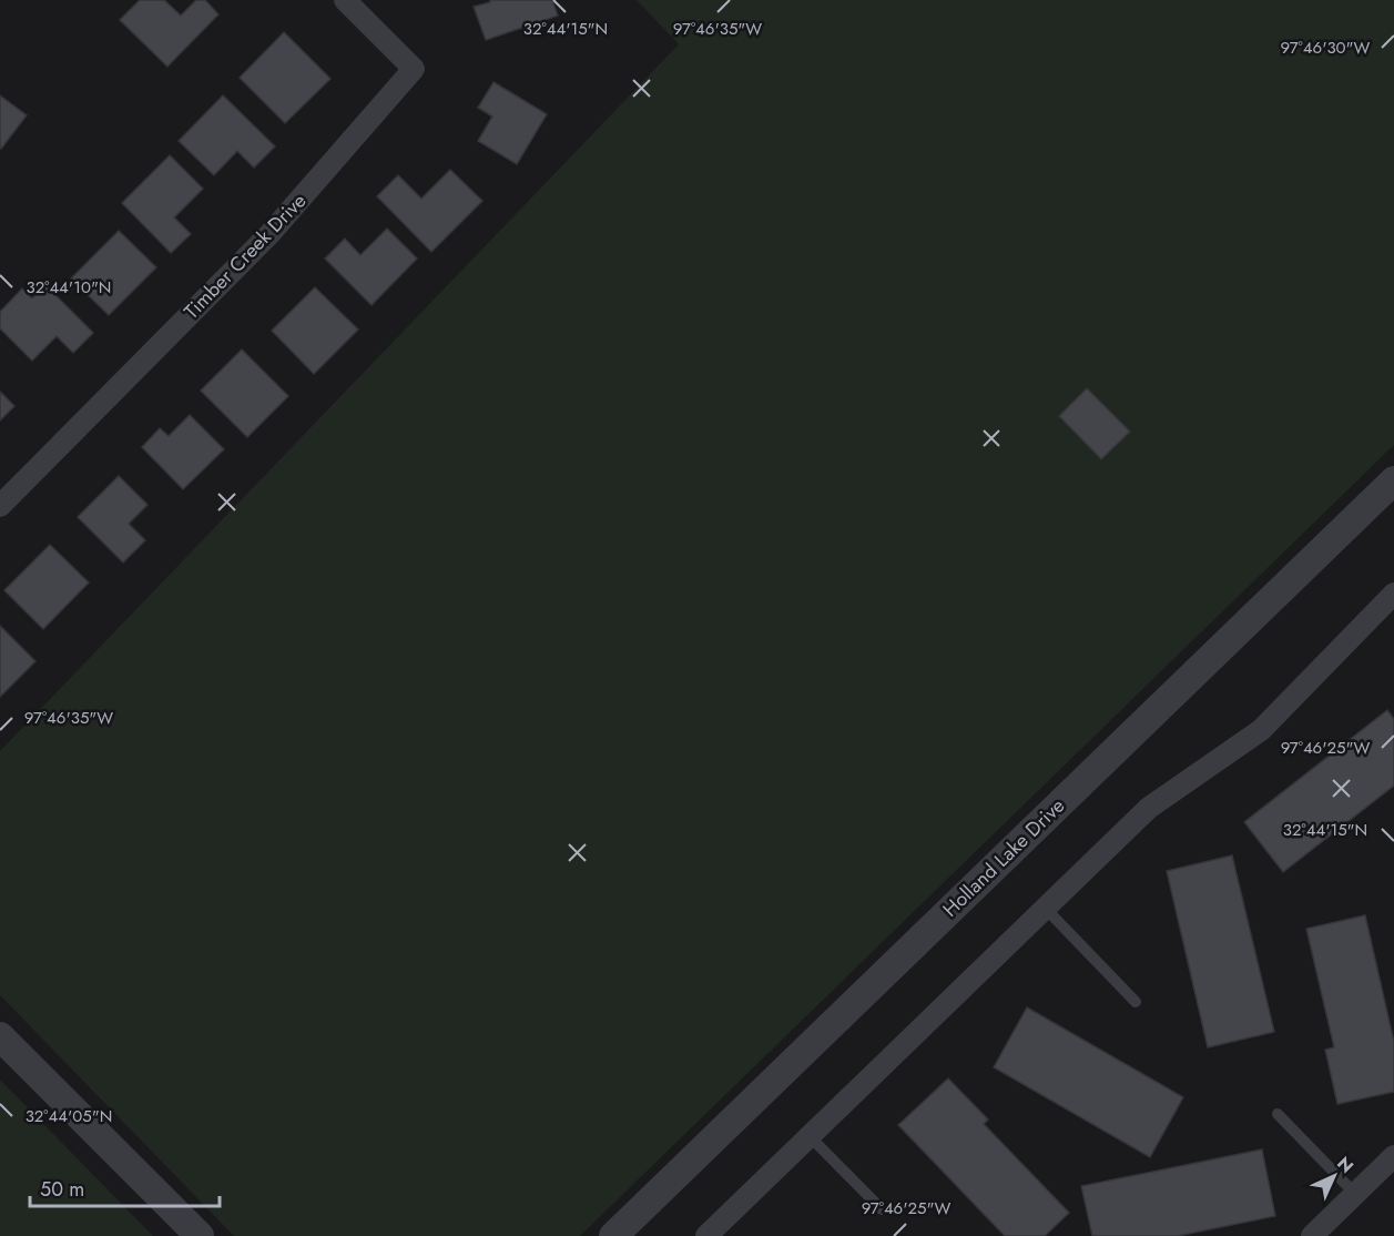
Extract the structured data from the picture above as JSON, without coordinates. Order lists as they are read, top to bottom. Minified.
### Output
{"streets":{"street":["Timber Creek Drive","Holland Lake Drive"]},"scale_bar":"50 m","north":"top right","coordinates":["32°44'15\"N","97°46'35\"W","97°46'30\"W","32°44'10\"N","97°46'25\"W","32°44'05\"N"]}
